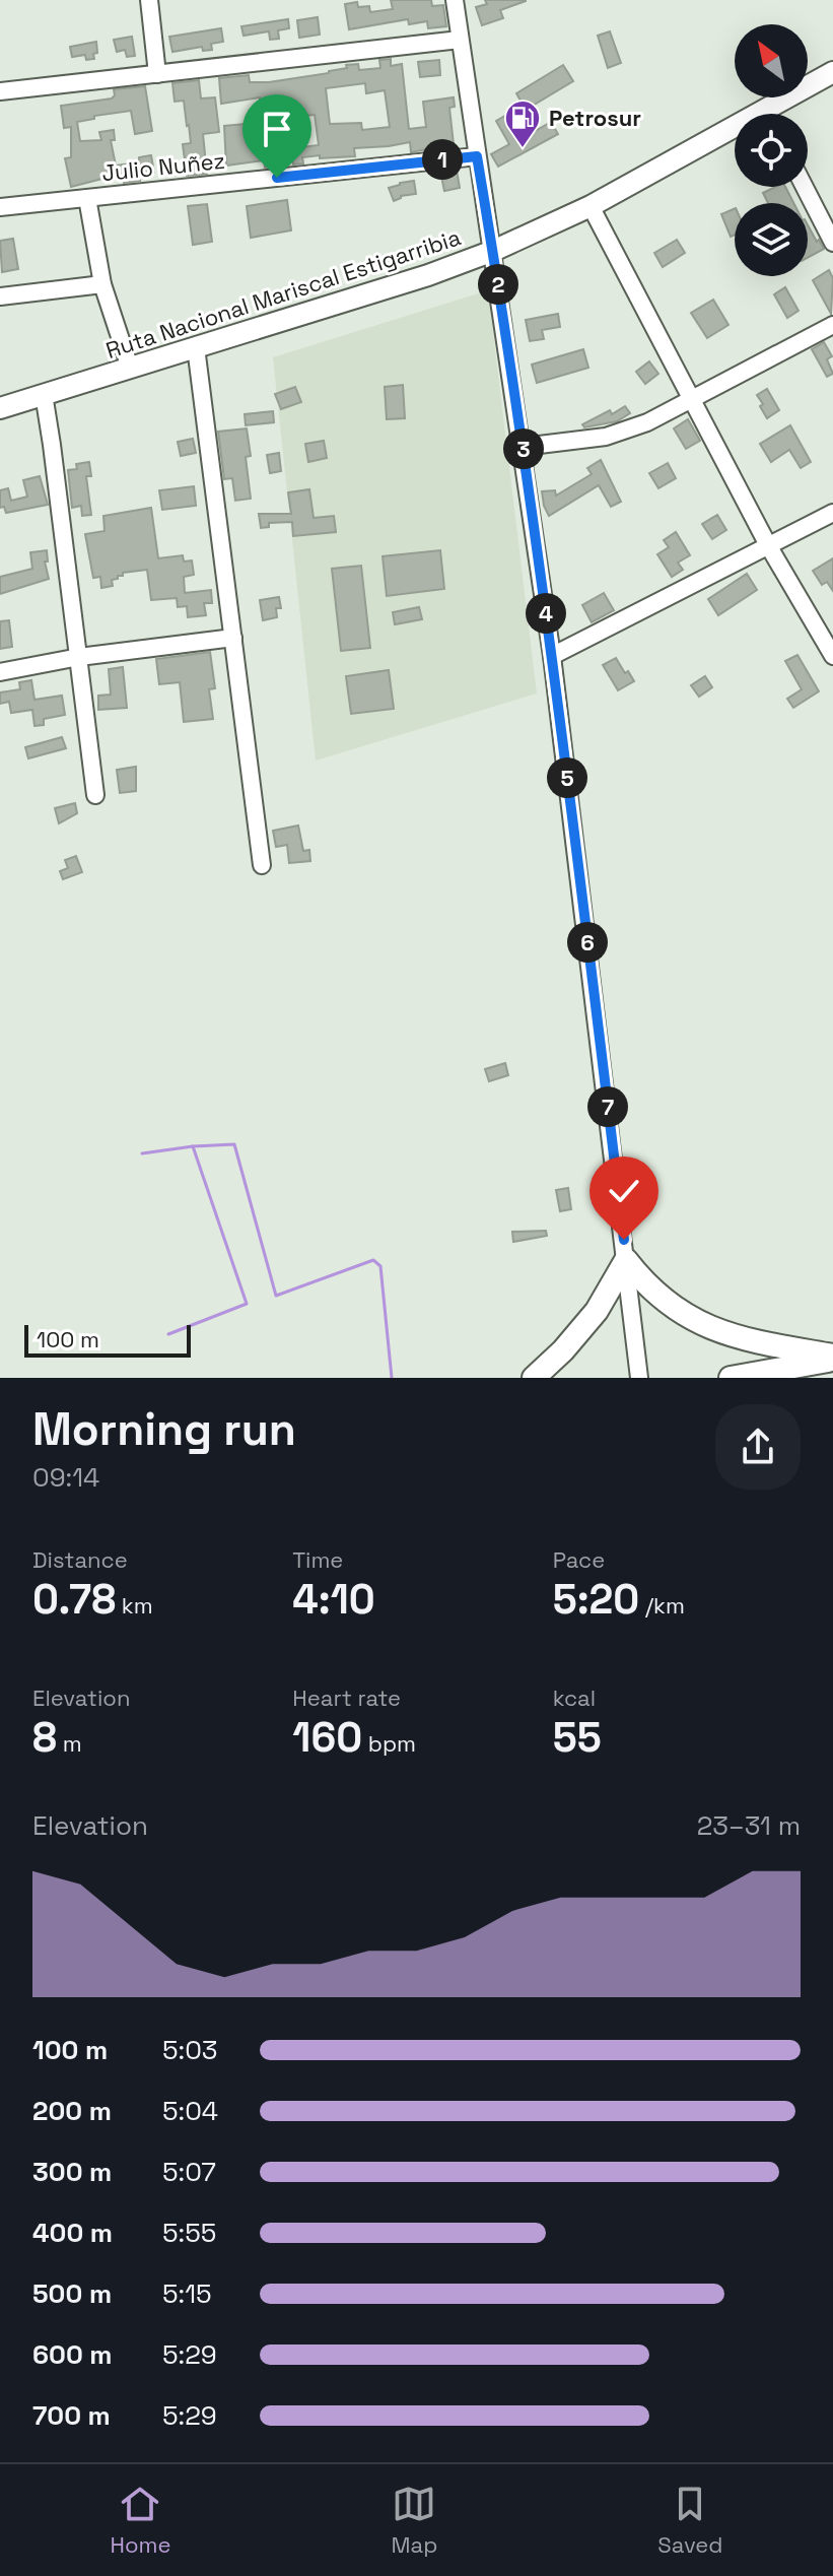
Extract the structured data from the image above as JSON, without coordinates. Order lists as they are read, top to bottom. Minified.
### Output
{"streets":{"main road":["Ruta Nacional Mariscal Estigarribia"],"street":["Julio Nuñez"]},"places":{"fuel station":["Petrosur"]},"scale_bar":"100 m","north":"top left","page":{"pins":["1","2","3","4","5","6","7"],"scale":"100 m","heading":["Morning run","09:14"],"stats":[["Distance","0.78 km"],["Time","4:10"],["Pace","5:20 /km"],["Elevation","8 m"],["Heart rate","160 bpm"],["kcal","55"]],"chart":["Elevation","23–31 m"],"list":[{"name":"100 m","note":"5:03"},{"name":"200 m","note":"5:04"},{"name":"300 m","note":"5:07"},{"name":"400 m","note":"5:55"},{"name":"500 m","note":"5:15"},{"name":"600 m","note":"5:29"},{"name":"700 m","note":"5:29"}],"tabs":["Home","Map","Saved"]}}
